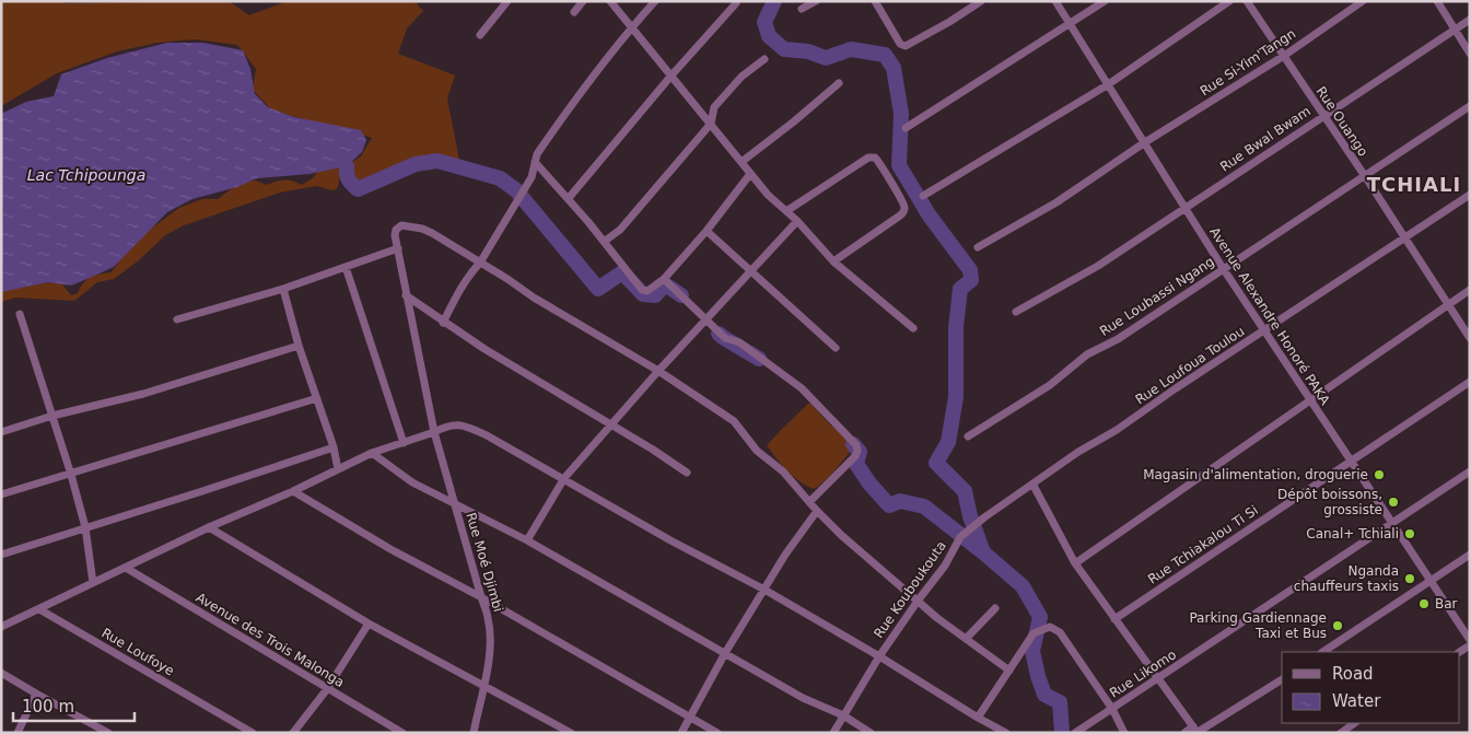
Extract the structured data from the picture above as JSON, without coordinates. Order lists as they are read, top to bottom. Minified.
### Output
{"streets":{"street":["Rue Si-Yim'Tangn","Rue Ouango","Rue Bwal Bwam","Rue Loubassi Ngang","Avenue Alexandre Honoré PAKA","Rue Loufoua Toulou","Rue Tchiakalou Ti Si","Rue Moé Djimbi","Rue Kouboukouta","Avenue des Trois Malonga","Rue Loufoye","Rue Likomo"]},"crossings":[["Rue Si-Yim'Tangn","Rue Ouango"],["Rue Si-Yim'Tangn","Avenue Alexandre Honoré PAKA"],["Rue Ouango","Rue Bwal Bwam"],["Rue Ouango","Rue Loubassi Ngang"],["Rue Ouango","Rue Loufoua Toulou"],["Rue Bwal Bwam","Avenue Alexandre Honoré PAKA"],["Rue Loubassi Ngang","Avenue Alexandre Honoré PAKA"],["Avenue Alexandre Honoré PAKA","Rue Loufoua Toulou"],["Avenue Alexandre Honoré PAKA","Rue Tchiakalou Ti Si"],["Avenue Alexandre Honoré PAKA","Rue Likomo"],["Rue Loufoua Toulou","Rue Kouboukouta"]],"districts":["TCHIALI"],"water":["Lac Tchipounga"],"places":["Magasin d'alimentation, droguerie","Dépôt boissons, grossiste","Canal+ Tchiali","Nganda chauffeurs taxis","Bar","Parking Gardiennage Taxi et Bus"],"legend":["Road","Water"],"scale_bar":"100 m"}
